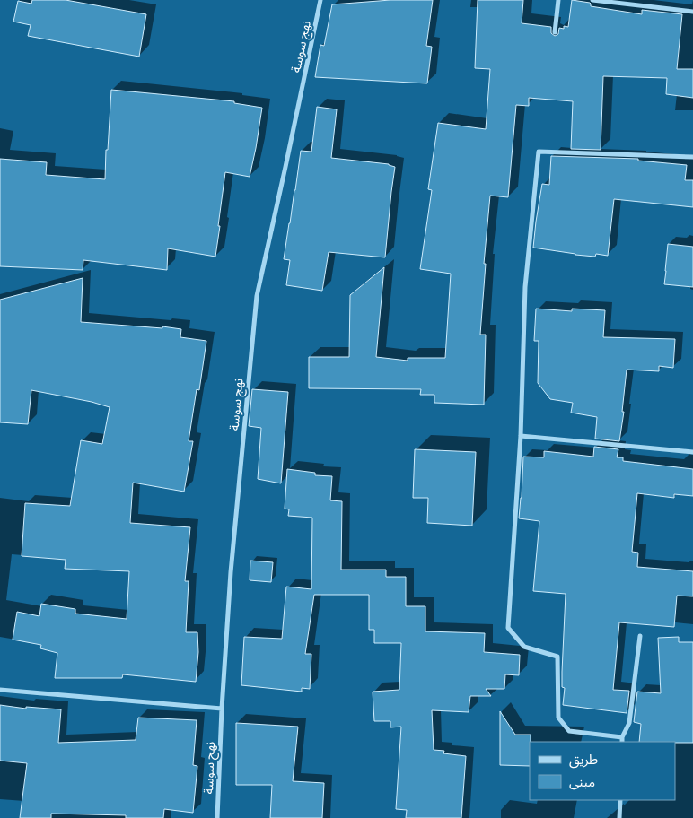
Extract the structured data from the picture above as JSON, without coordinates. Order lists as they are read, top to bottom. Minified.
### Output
{"streets":{"street":["نهج سوسة"]},"legend":["طريق","مبنى"]}
